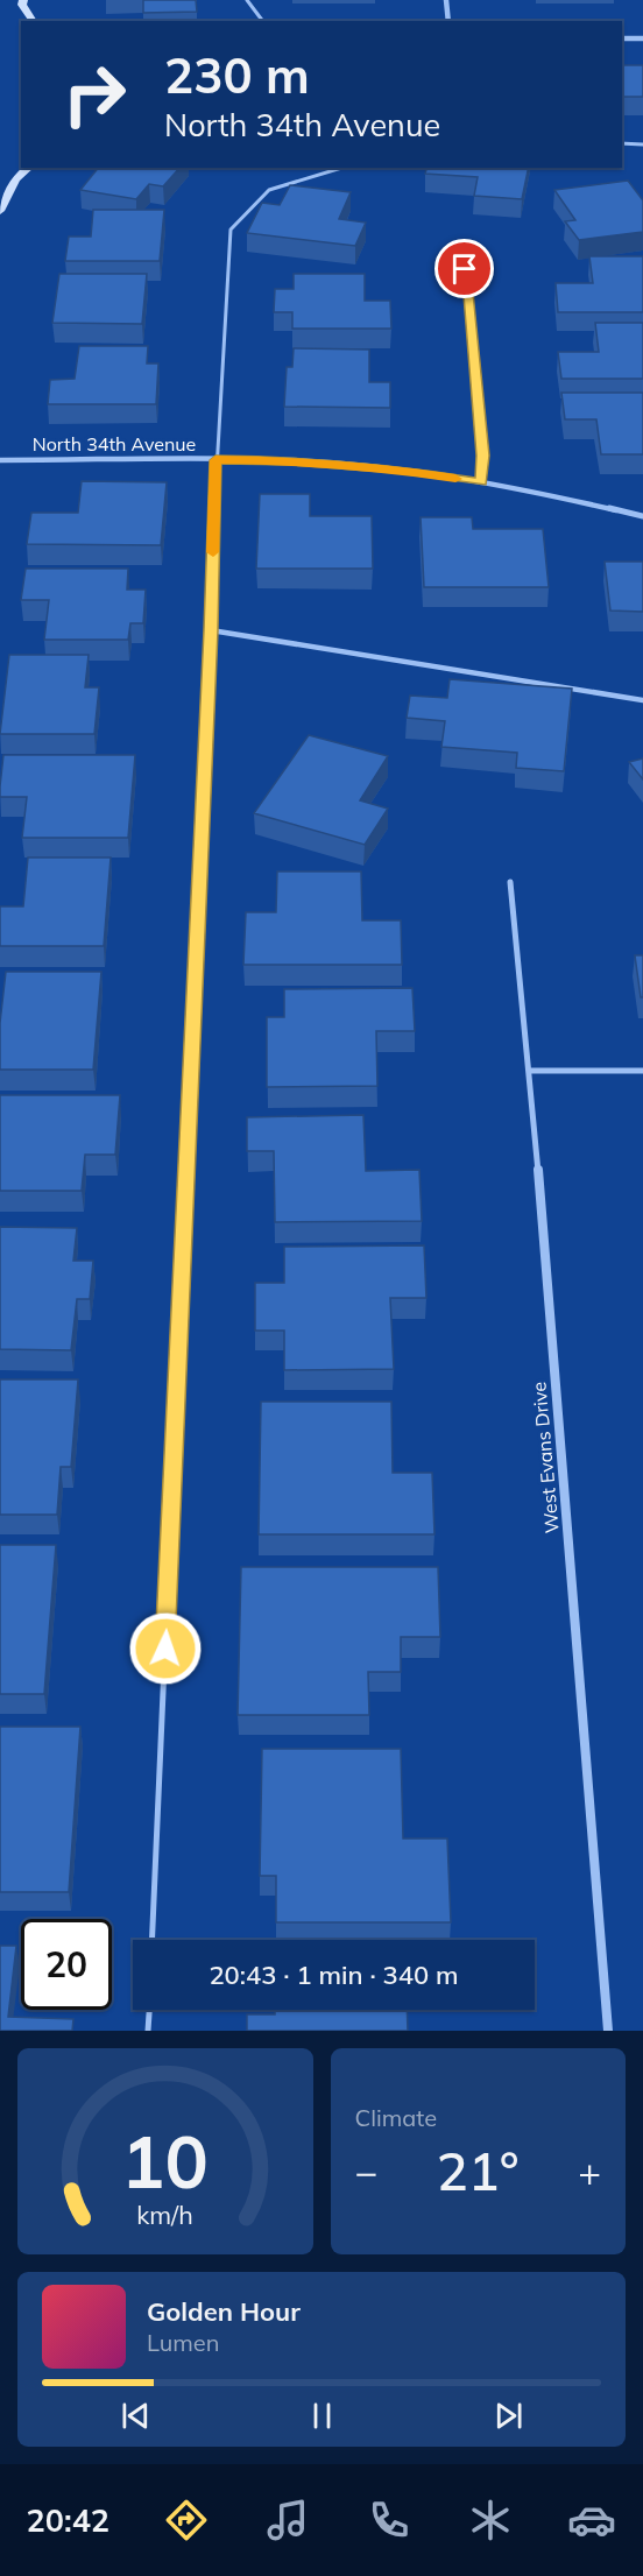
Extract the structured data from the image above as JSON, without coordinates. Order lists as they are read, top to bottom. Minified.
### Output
{"streets":{"street":["North 34th Avenue","West Evans Drive"]},"page":{"turn":["230 m","North 34th Avenue"],"limit":"20","trip":"20:43 · 1 min · 340 m","tile":"Climate","heat":["−","21°","+"],"song":["Golden Hour","Lumen"],"tabs":"20:42","gauge":["10","km/h"]}}
